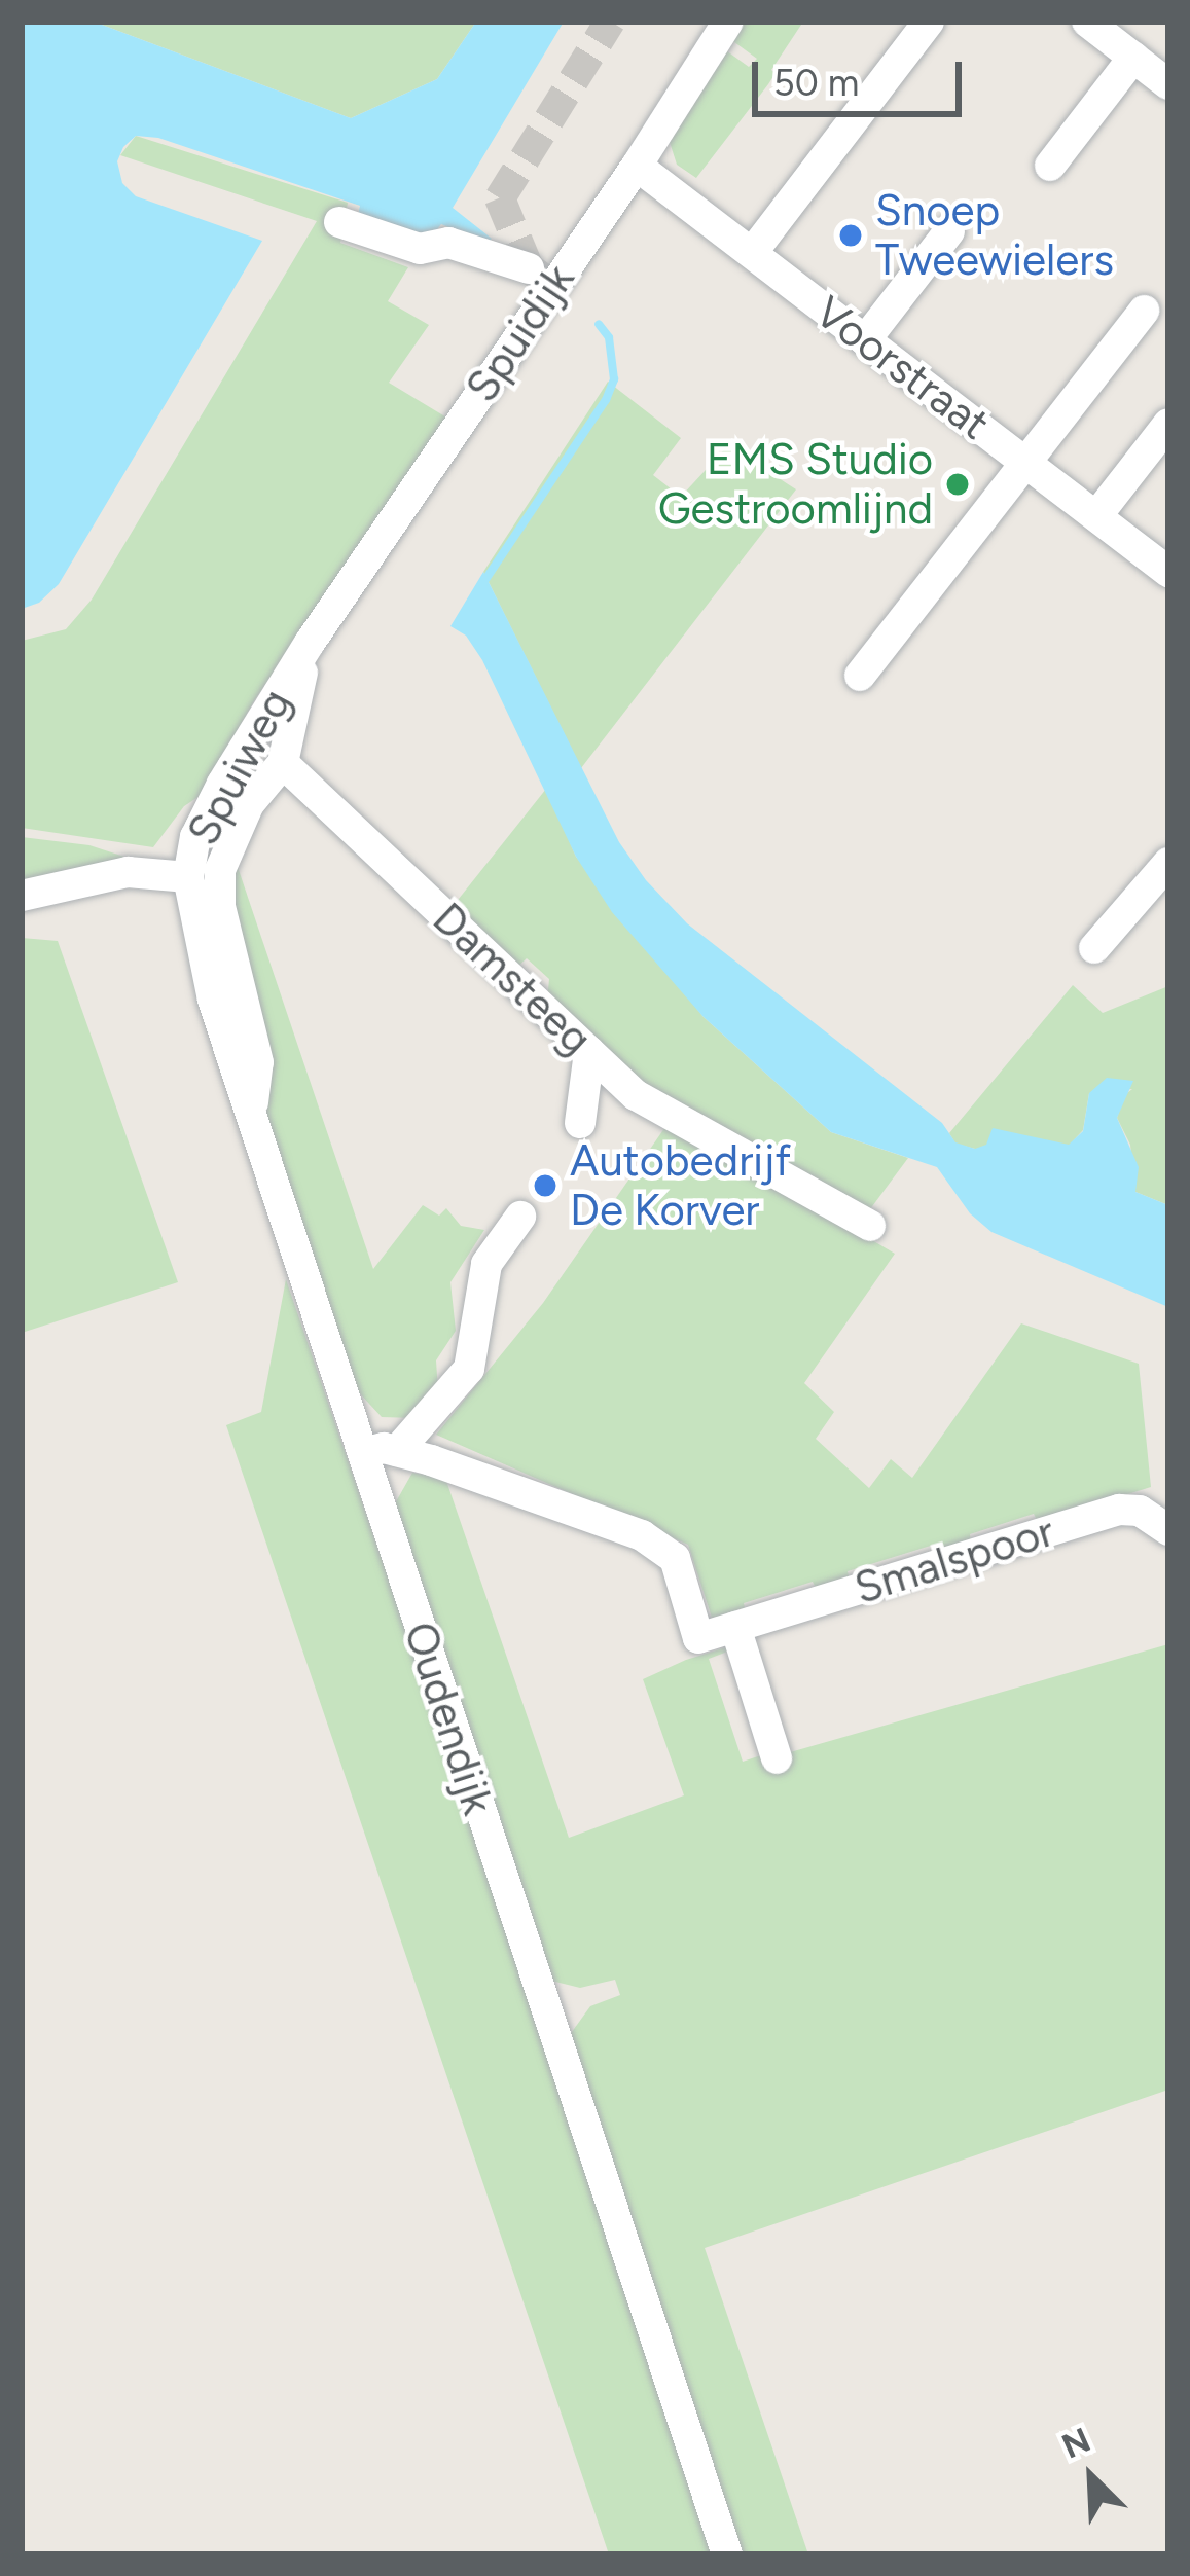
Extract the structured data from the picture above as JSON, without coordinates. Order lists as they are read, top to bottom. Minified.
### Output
{"streets":{"street":["Spuidijk","Voorstraat","Spuiweg","Damsteeg","Smalspoor","Oudendijk"]},"crossings":[["Spuidijk","Voorstraat"],["Spuidijk","Spuiweg"],["Spuiweg","Oudendijk"]],"places":["Snoep Tweewielers","EMS Studio Gestroomlijnd","Autobedrijf De Korver"],"scale_bar":"50 m","north":"top left"}
